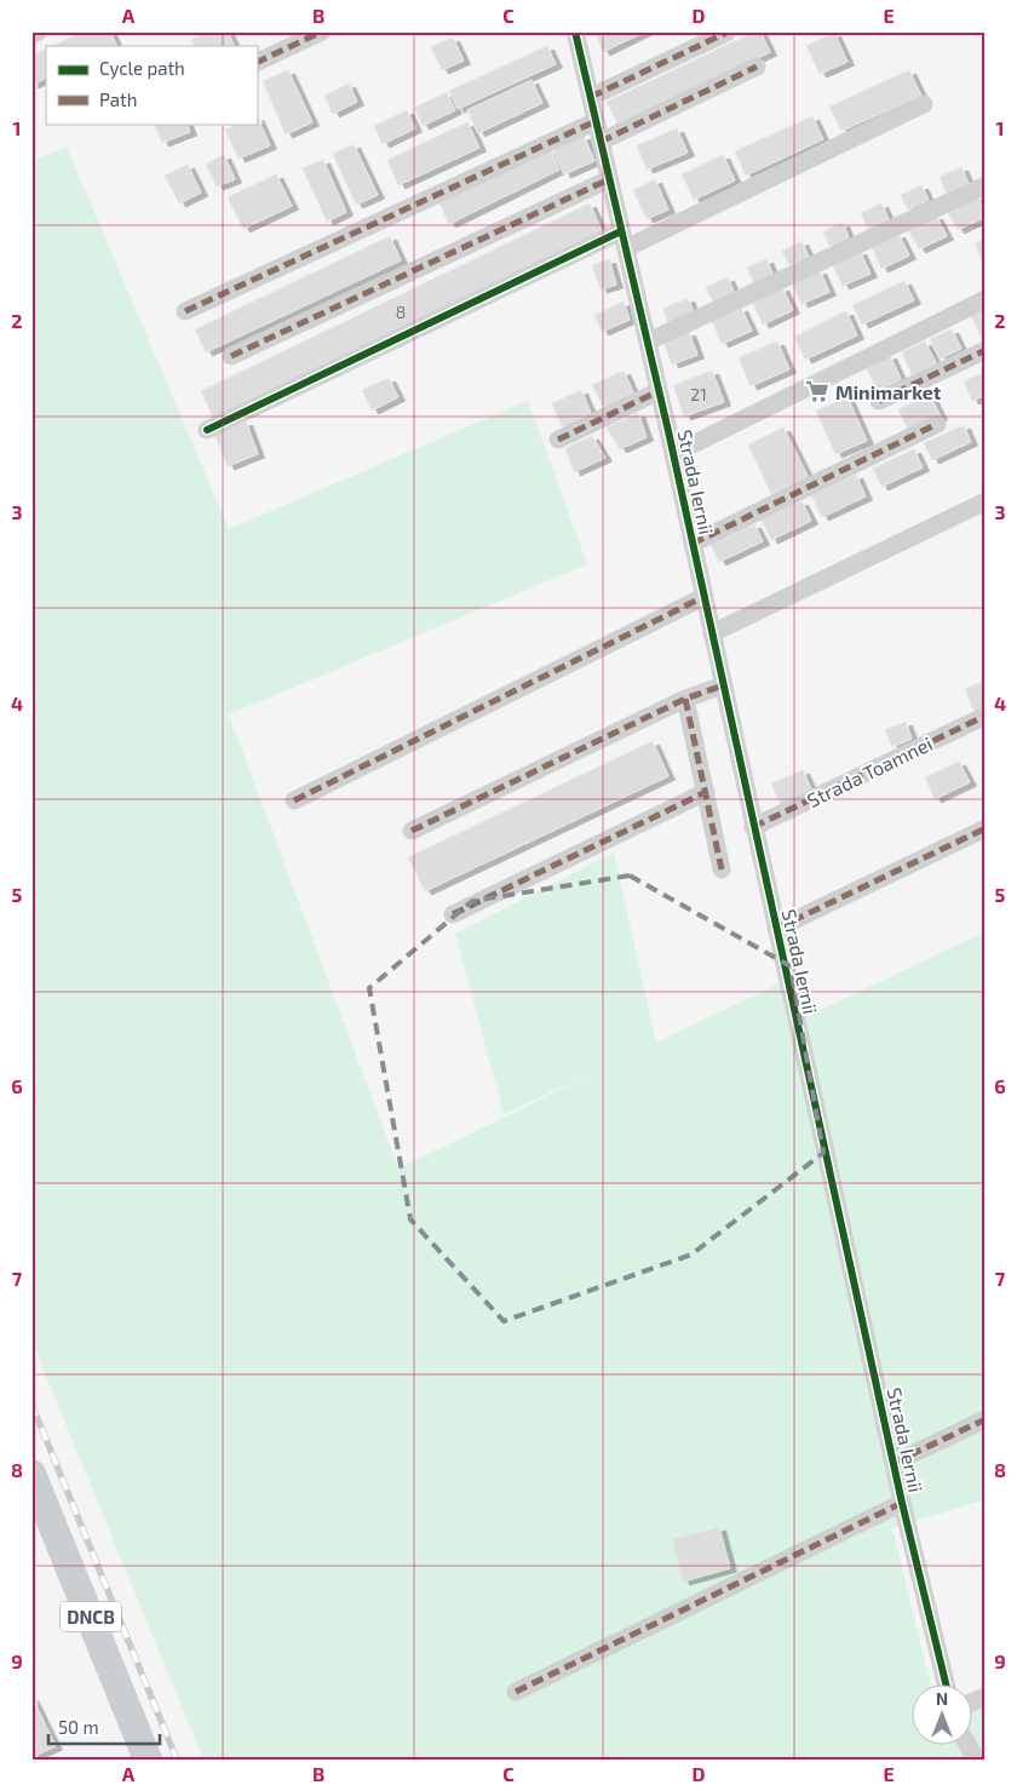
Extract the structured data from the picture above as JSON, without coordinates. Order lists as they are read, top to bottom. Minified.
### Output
{"streets":{"main road":["DNCB"],"street":["Strada Iernii","Strada Toamnei"]},"crossings":[["Strada Iernii","Strada Toamnei"]],"places":{"supermarket":["Minimarket"]},"house_numbers":["8","21"],"legend":["Cycle path","Path"],"scale_bar":"50 m","north":"top","grid":{"columns":["A","B","C","D","E"],"rows":["1","2","3","4","5","6","7","8","9"]}}
